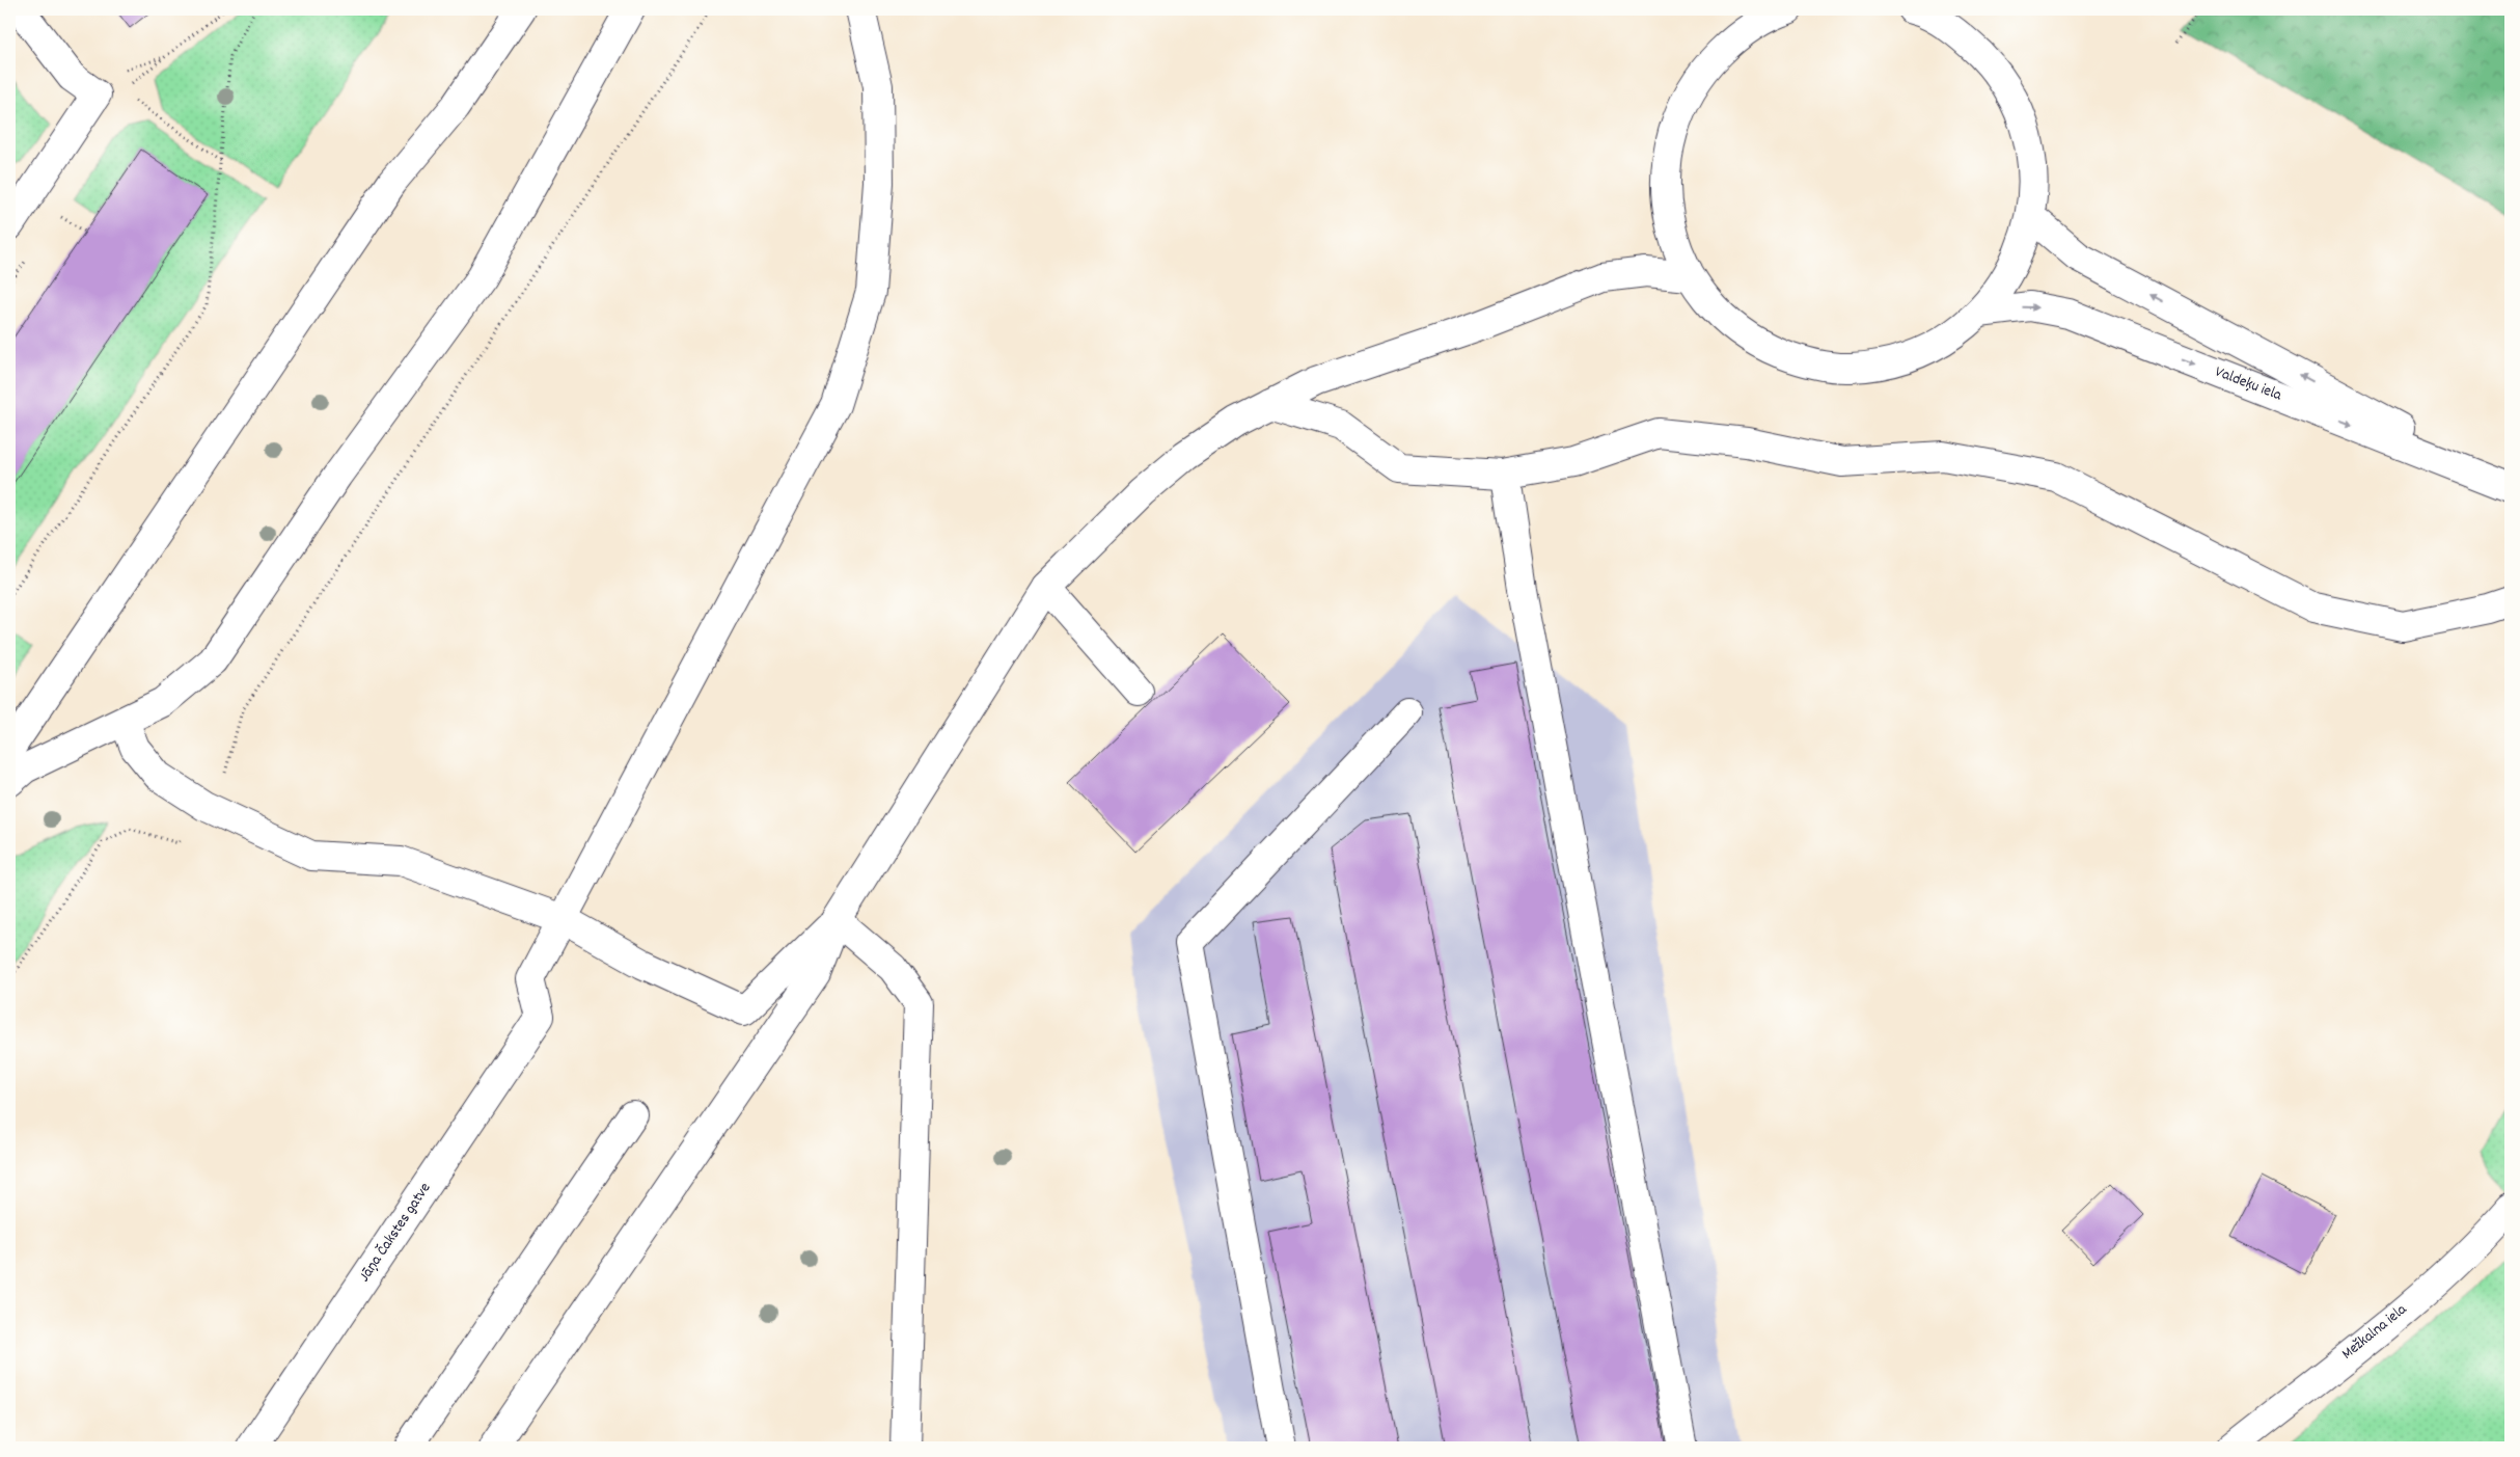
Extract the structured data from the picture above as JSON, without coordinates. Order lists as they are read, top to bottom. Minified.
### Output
{"streets":{"street":["Valdeķu iela","Jāņa Čakstes gatve","Mežkalna iela"]}}
